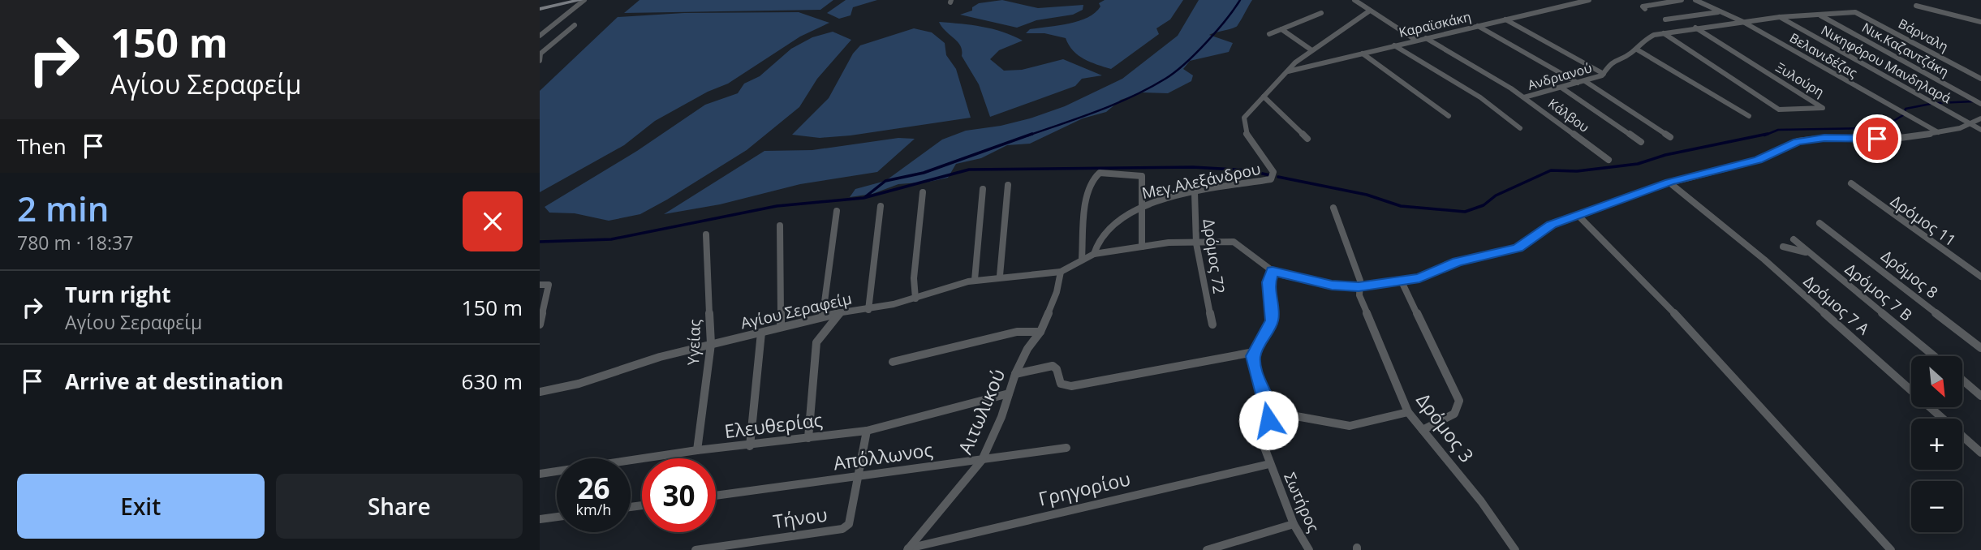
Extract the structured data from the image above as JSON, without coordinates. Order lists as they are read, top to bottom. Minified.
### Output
{"streets":{"street":["Καραϊσκάκη","Βάρναλη","Νικ.Καζαντζάκη","Βελανιδέζας","Νικηφόρου Μανδηλαρά","Ανδριανού","Ξυλούρη","Κάλβου","Μεγ.Αλεξάνδρου","Δρόμος 11","Δρόμος 72","Δρόμος 8","Δρόμος 7 Β","Δρόμος 7 Α","Αγίου Σεραφείμ","Υγείας","Αιτωλικού","Ελευθερίας","Δρόμος 3","Απόλλωνος","Γρηγορίου","Σωτήρος","Τήνου"]},"crossings":[["Καραϊσκάκη","Κάλβου"],["Καραϊσκάκη","Μεγ.Αλεξάνδρου"],["Βάρναλη","Ανδριανού"],["Νικ.Καζαντζάκη","Ανδριανού"],["Βελανιδέζας","Ανδριανού"],["Νικηφόρου Μανδηλαρά","Ανδριανού"],["Ανδριανού","Ξυλούρη"],["Ανδριανού","Κάλβου"],["Μεγ.Αλεξάνδρου","Δρόμος 72"],["Αγίου Σεραφείμ","Υγείας"],["Αγίου Σεραφείμ","Αιτωλικού"],["Υγείας","Ελευθερίας"],["Αιτωλικού","Ελευθερίας"],["Αιτωλικού","Απόλλωνος"],["Αιτωλικού","Γρηγορίου"],["Ελευθερίας","Τήνου"],["Απόλλωνος","Τήνου"],["Γρηγορίου","Σωτήρος"]],"north":"bottom right","page":{"turn":["150 m","Αγίου Σεραφείμ"],"then":"Then","heading":["2 min","780 m · 18:37"],"list":[{"name":"Turn right","note":"Αγίου Σεραφείμ","value":"150 m"},{"name":"Arrive at destination","value":"630 m"}],"map_buttons":["+","−"],"speed":"26 km/h","limit":"30","buttons":["Exit","Share"]}}
